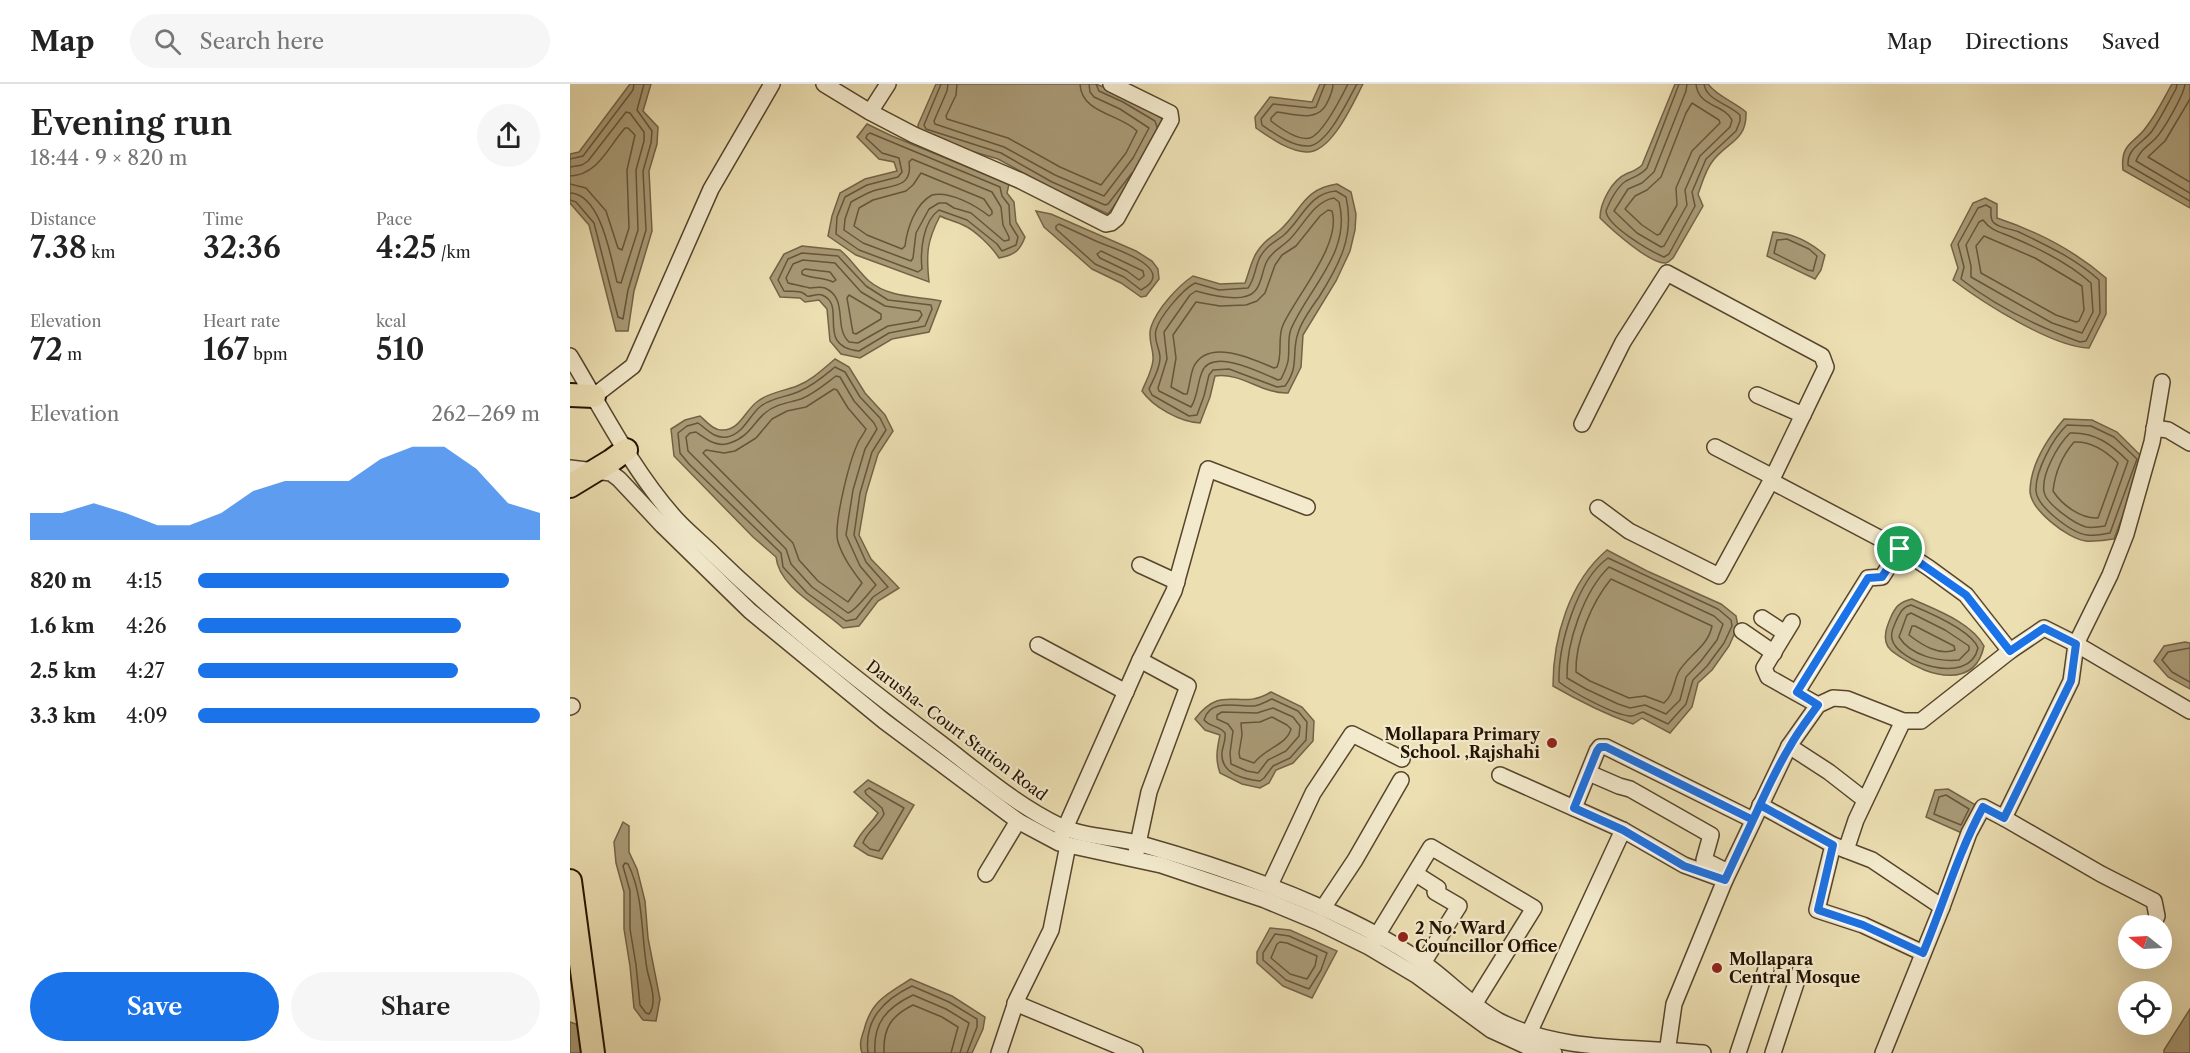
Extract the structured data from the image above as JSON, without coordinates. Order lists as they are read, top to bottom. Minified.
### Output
{"streets":{"street":["Darusha- Court Station Road"]},"places":["Mollapara Primary School. ,Rajshahi","2 No. Ward Councillor Office","Mollapara Central Mosque"],"north":"left","page":{"header":"Map","search":"Search here","nav":["Map","Directions","Saved"],"heading":["Evening run","18:44 · 9 × 820 m"],"stats":[["Distance","7.38 km"],["Time","32:36"],["Pace","4:25 /km"],["Elevation","72 m"],["Heart rate","167 bpm"],["kcal","510"]],"chart":["Elevation","262–269 m"],"list":[{"name":"820 m","note":"4:15"},{"name":"1.6 km","note":"4:26"},{"name":"2.5 km","note":"4:27"},{"name":"3.3 km","note":"4:09"}],"buttons":["Save","Share"]}}
